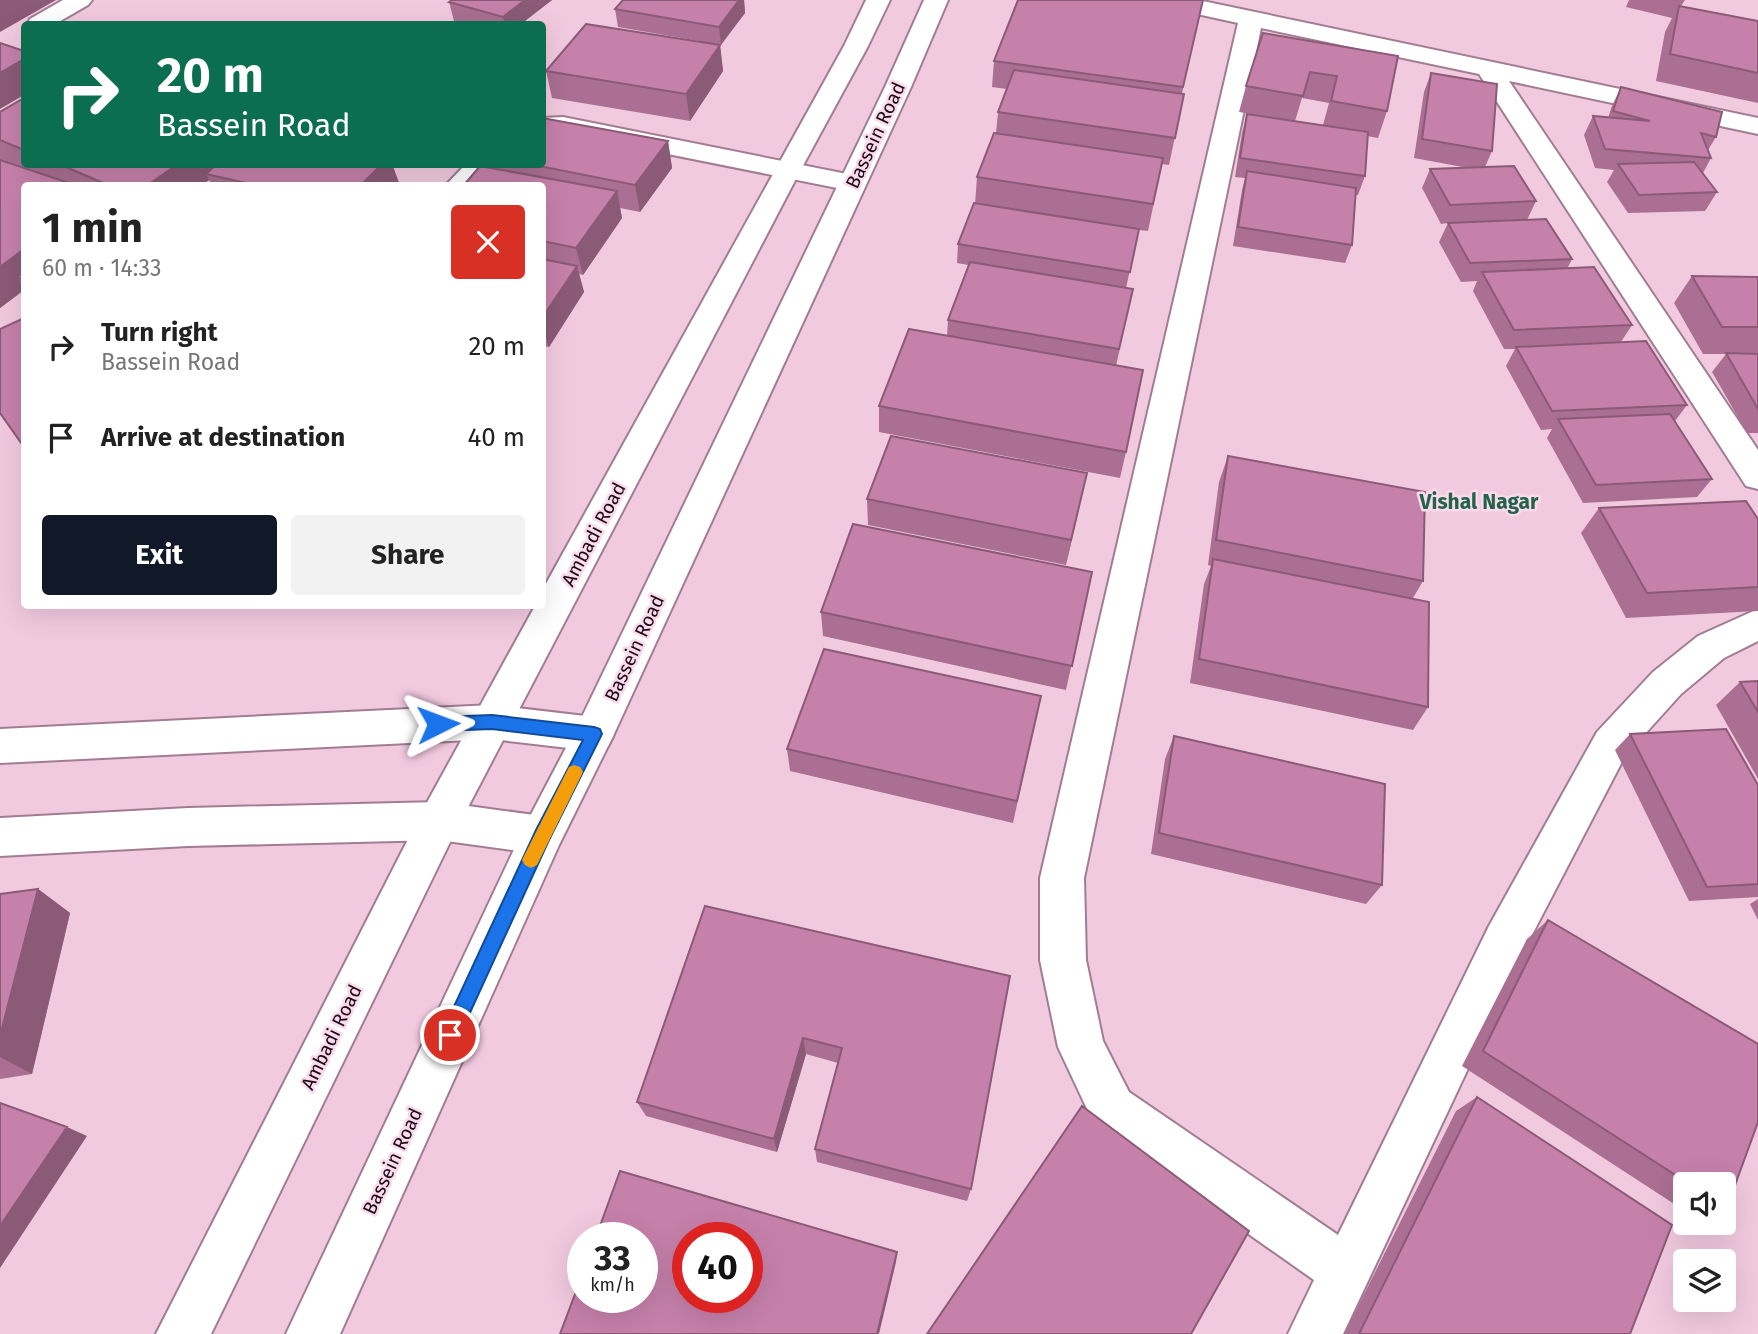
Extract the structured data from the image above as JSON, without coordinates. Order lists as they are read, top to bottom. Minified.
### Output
{"streets":{"street":["Bassein Road","Ambadi Road"]},"districts":["Vishal Nagar"],"page":{"turn":["20 m","Bassein Road"],"heading":["1 min","60 m · 14:33"],"list":[{"name":"Turn right","note":"Bassein Road","value":"20 m"},{"name":"Arrive at destination","value":"40 m"}],"buttons":["Exit","Share"],"speed":"33 km/h","limit":"40"}}
